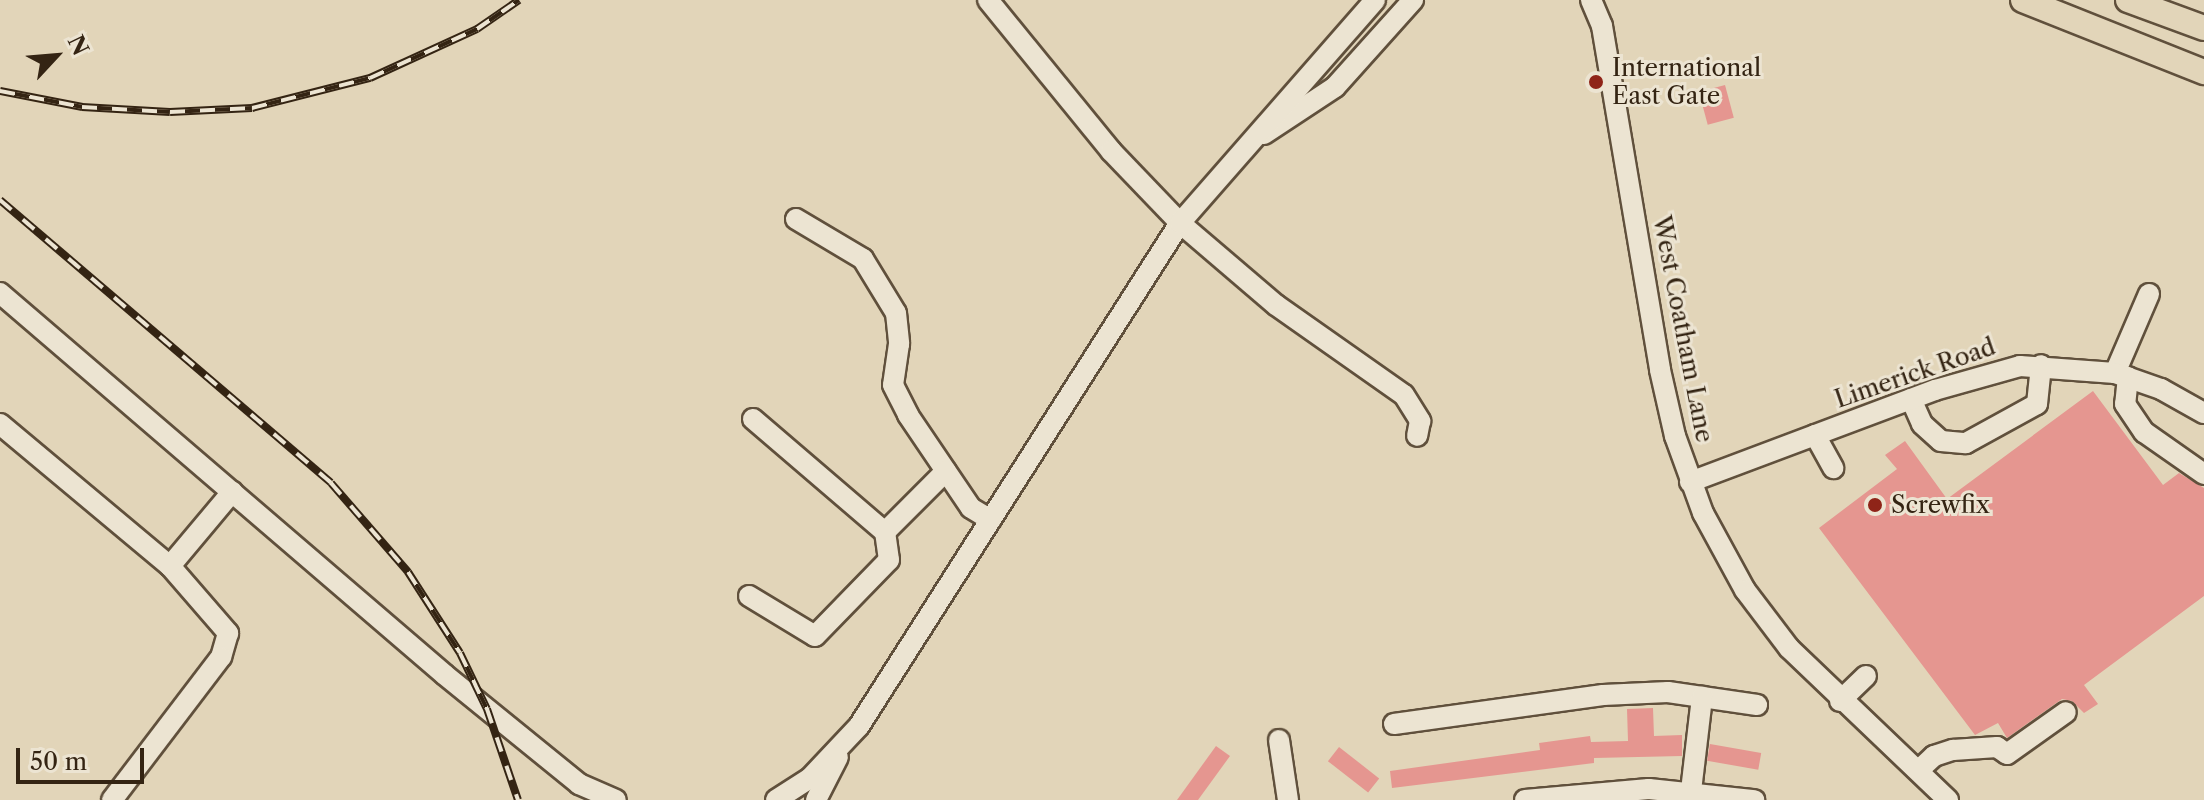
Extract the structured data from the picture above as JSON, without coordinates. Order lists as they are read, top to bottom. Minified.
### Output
{"streets":{"street":["West Coatham Lane","Limerick Road"]},"crossings":[["West Coatham Lane","Limerick Road"]],"places":["International East Gate","Screwfix"],"scale_bar":"50 m","north":"top right"}
